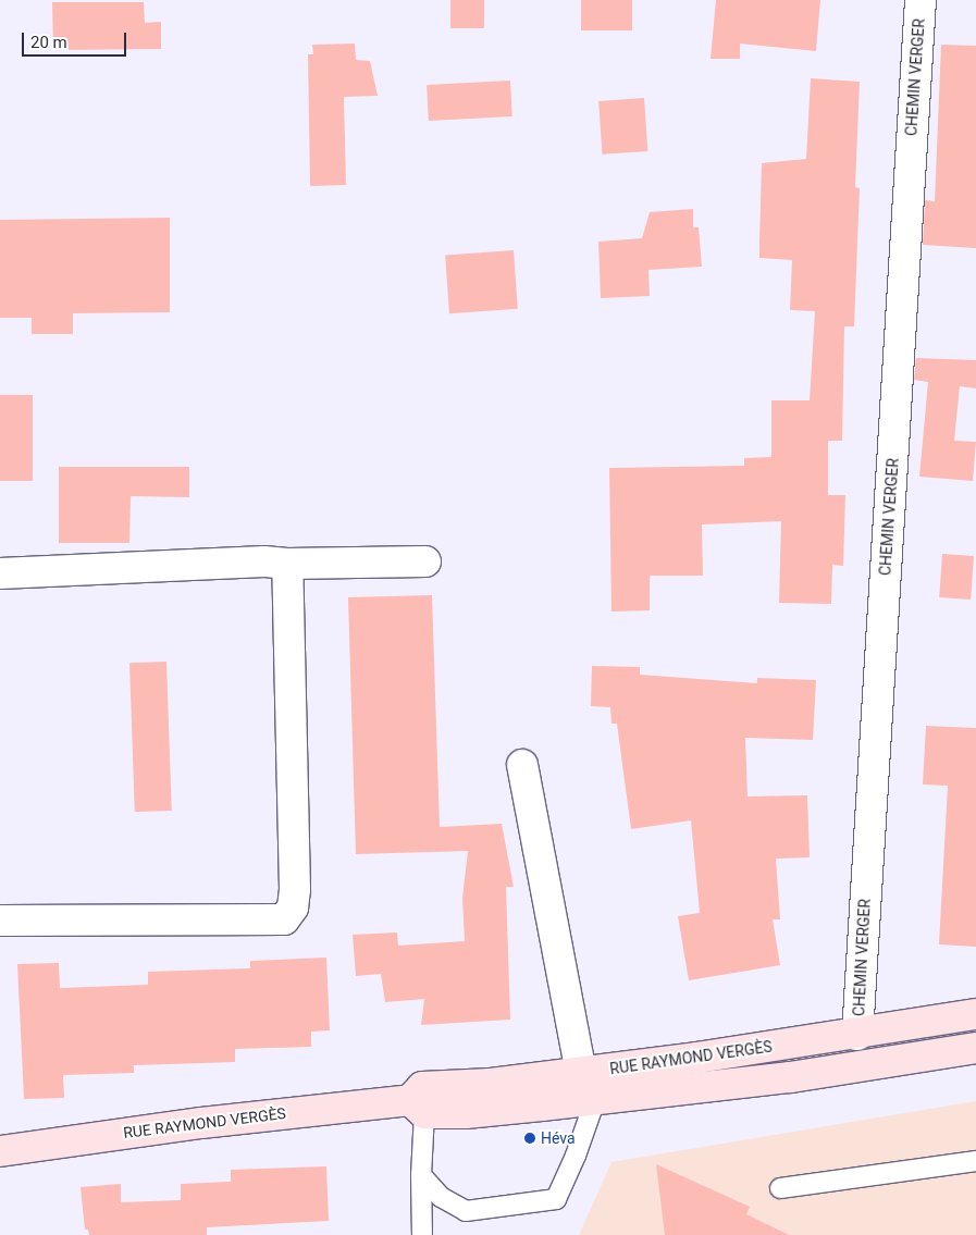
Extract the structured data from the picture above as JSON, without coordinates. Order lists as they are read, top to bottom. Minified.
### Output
{"streets":{"main road":["RUE RAYMOND VERGÈS"],"street":["CHEMIN VERGER"]},"crossings":[["CHEMIN VERGER","RUE RAYMOND VERGÈS"]],"places":["Héva"],"scale_bar":"20 m"}
